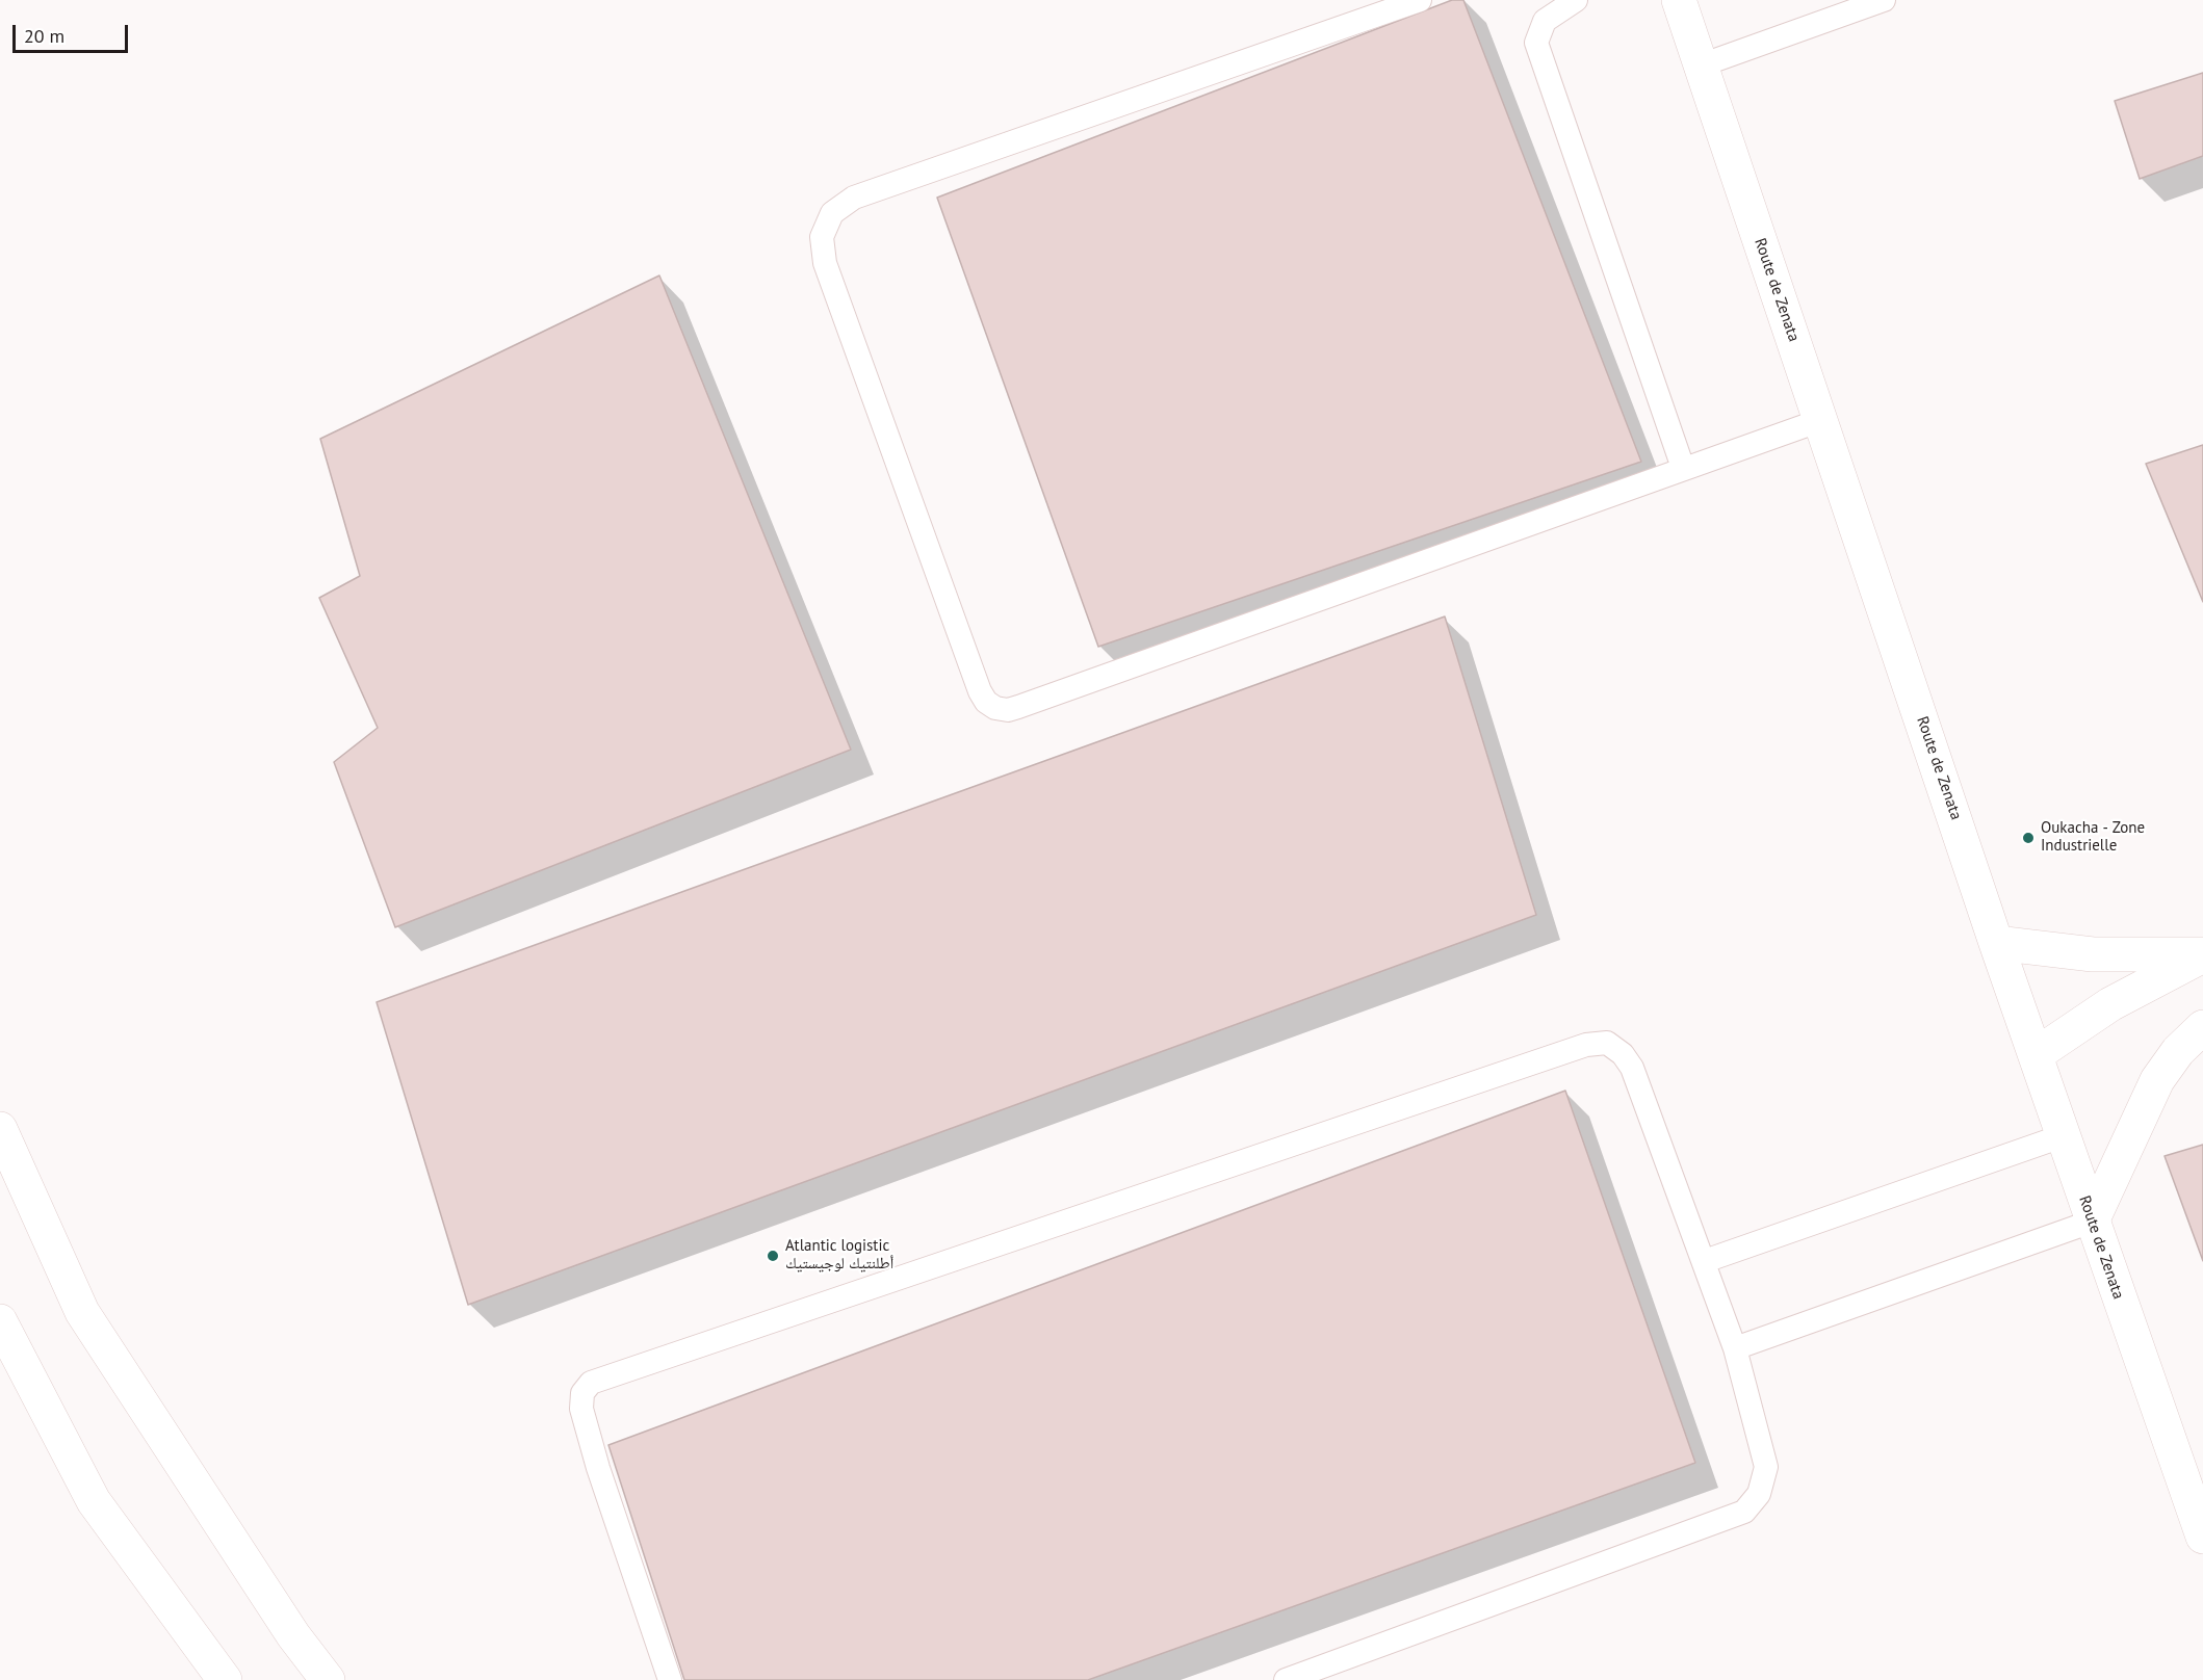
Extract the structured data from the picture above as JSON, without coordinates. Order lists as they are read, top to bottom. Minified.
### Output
{"streets":{"main road":["Route de Zenata"]},"places":["Oukacha - Zone Industrielle","Atlantic logistic أطلنتيك لوجيستيك"],"scale_bar":"20 m"}
